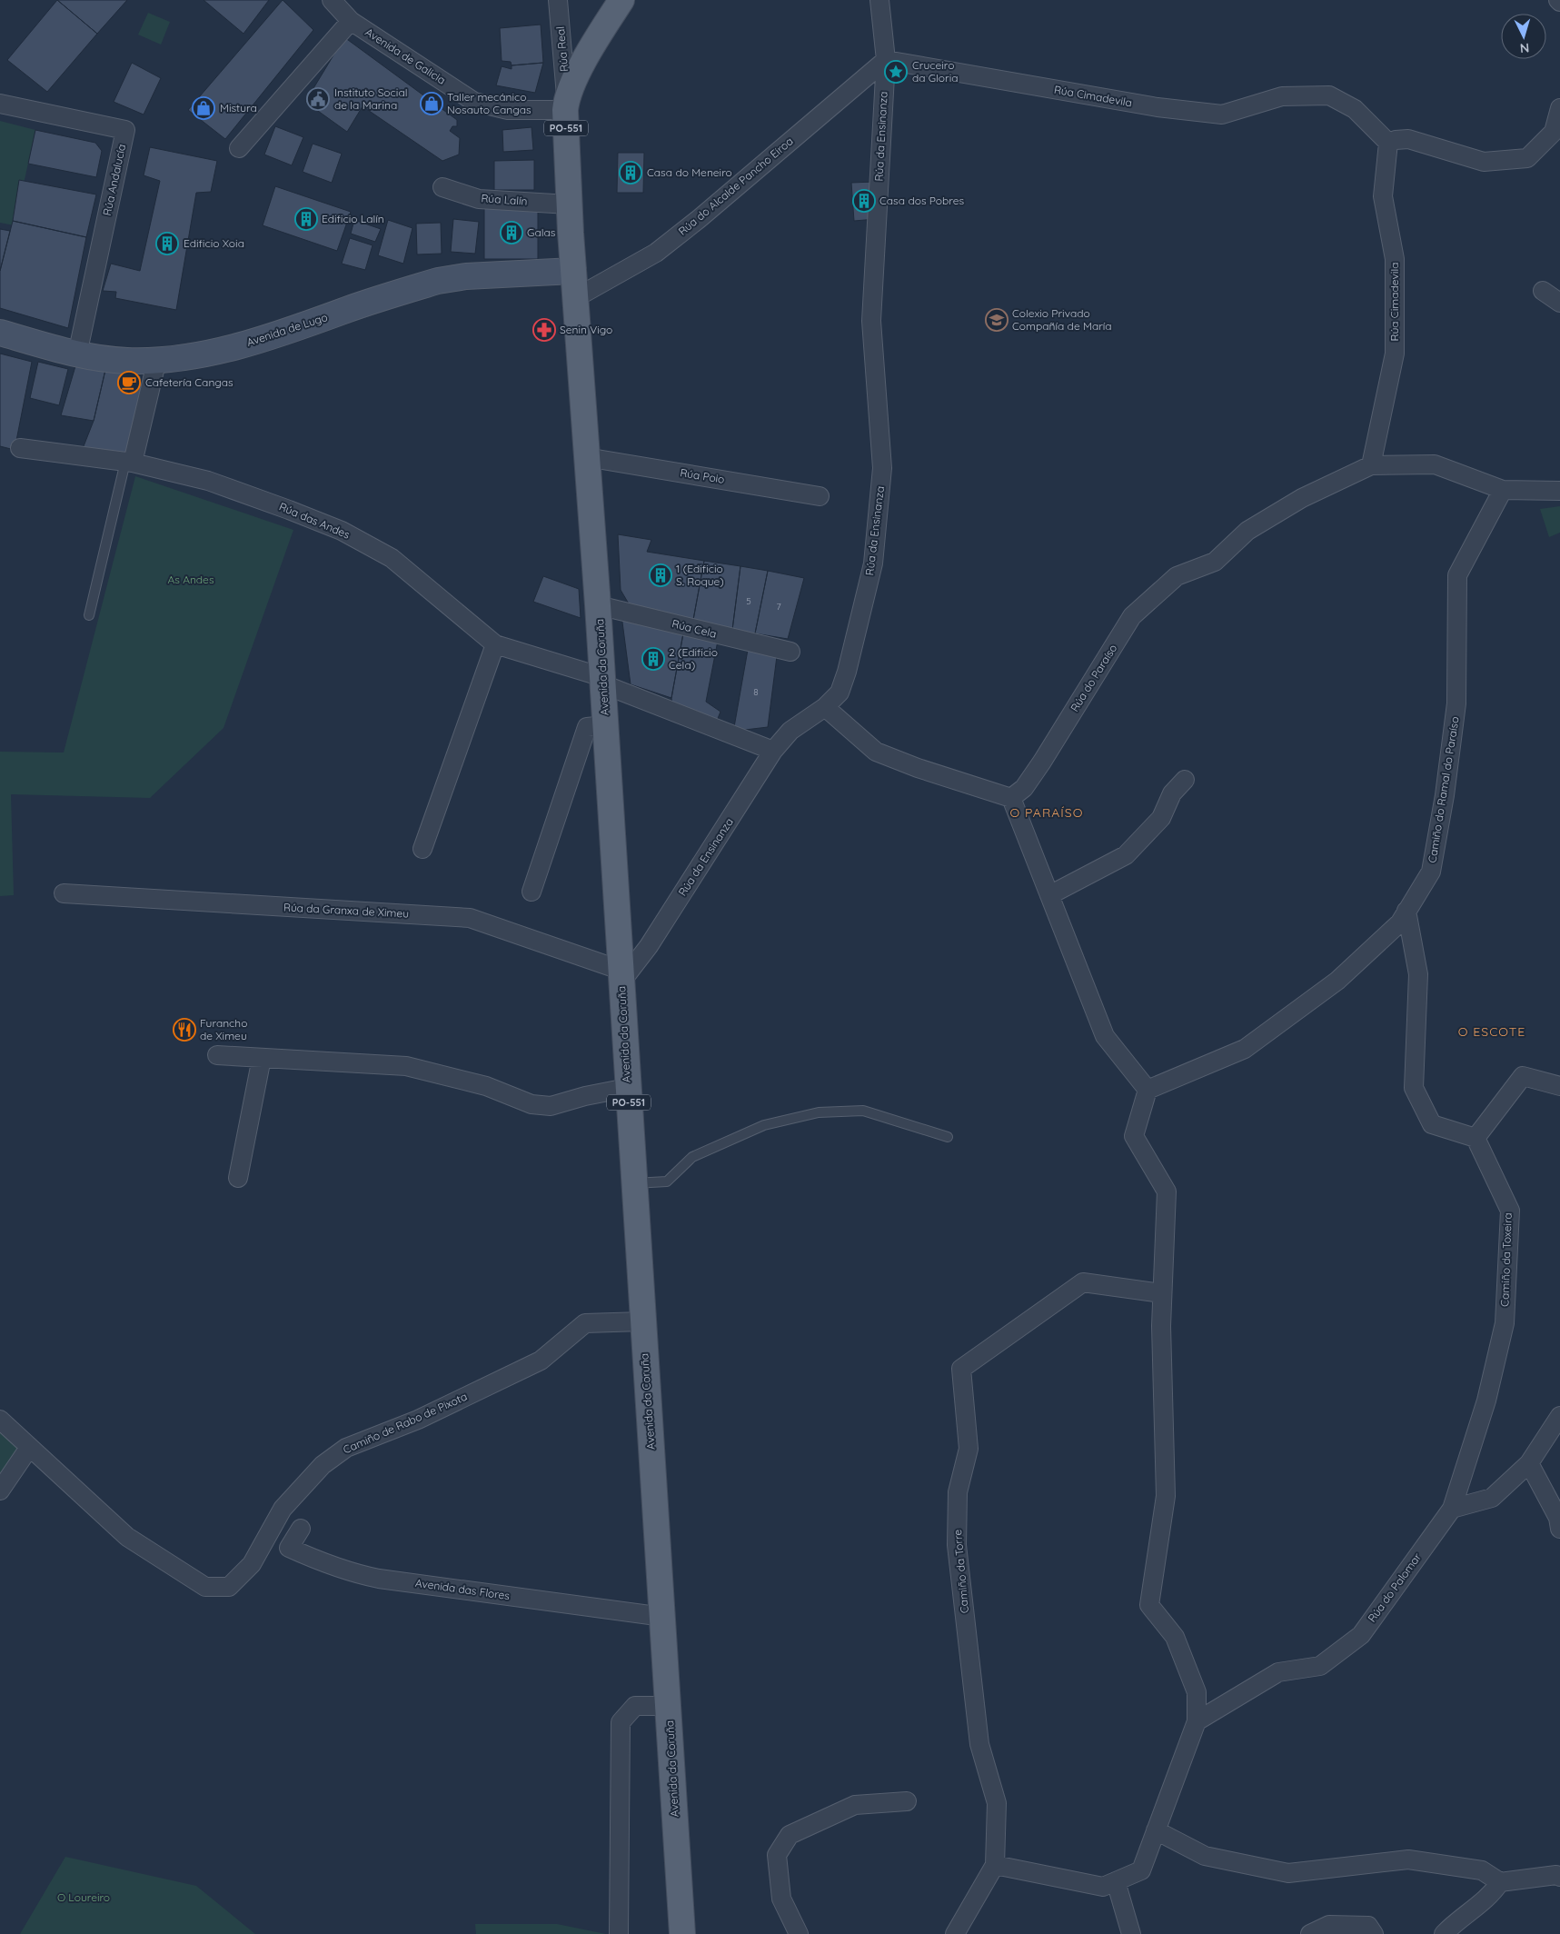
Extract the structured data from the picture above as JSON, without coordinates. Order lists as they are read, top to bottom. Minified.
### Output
{"streets":{"main road":["PO-551","Avenida da Coruña"],"street":["Rúa Real","Avenida de Galicia","Rúa Cimadevila","Rúa da Ensinanza","Rúa Andalucía","Rúa do Alcalde Pancho Eiroa","Rúa Lalín","Avenida de Lugo","Rúa Poio","Rúa das Andes","Rúa Cela","Rúa do Paraíso","Camiño do Ramal do Paraíso","Rúa da Granxa de Ximeu","Camiño da Toxeira","Camiño de Rabo de Pixota","Camiño da Torre","Rúa do Palomar","Avenida das Flores"]},"crossings":[["Rúa Real","Avenida de Galicia"],["Rúa Real","PO-551"],["Avenida de Galicia","PO-551"],["Rúa Cimadevila","Rúa da Ensinanza"],["Rúa Cimadevila","Rúa do Alcalde Pancho Eiroa"],["Rúa Cimadevila","Rúa do Paraíso"],["PO-551","Rúa Lalín"],["PO-551","Avenida de Lugo"],["PO-551","Avenida da Coruña"],["Rúa da Ensinanza","Rúa do Alcalde Pancho Eiroa"],["Rúa da Ensinanza","Rúa das Andes"],["Rúa da Ensinanza","Avenida da Coruña"],["Rúa da Ensinanza","Rúa da Granxa de Ximeu"],["Rúa Andalucía","Avenida de Lugo"],["Rúa do Alcalde Pancho Eiroa","Avenida da Coruña"],["Avenida de Lugo","Avenida da Coruña"],["Rúa Poio","Avenida da Coruña"],["Rúa das Andes","Avenida da Coruña"],["Rúa Cela","Avenida da Coruña"],["Avenida da Coruña","Rúa da Granxa de Ximeu"],["Avenida da Coruña","Camiño de Rabo de Pixota"],["Avenida da Coruña","Avenida das Flores"],["Camiño da Toxeira","Rúa do Palomar"]],"districts":["O PARAÍSO","O ESCOTE"],"parks":["As Andes","O Loureiro"],"places":{"place":["Cruceiro da Gloria"],"public building":["Instituto Social de la Marina"],"shop":["Taller mecánico Nosauto Cangas","Mistura"],"building":["Casa do Meneiro","Casa dos Pobres","Edificio Lalín","Galas","Edificio Xoia","1 (Edificio S. Roque)","2 (Edificio Cela)"],"school or university":["Colexio Privado Compañía de María"],"pharmacy":["Senin Vigo"],"cafe":["Cafetería Cangas"],"restaurant":["Furancho de Ximeu"]},"house_numbers":["5","7","8"],"north":"bottom"}
